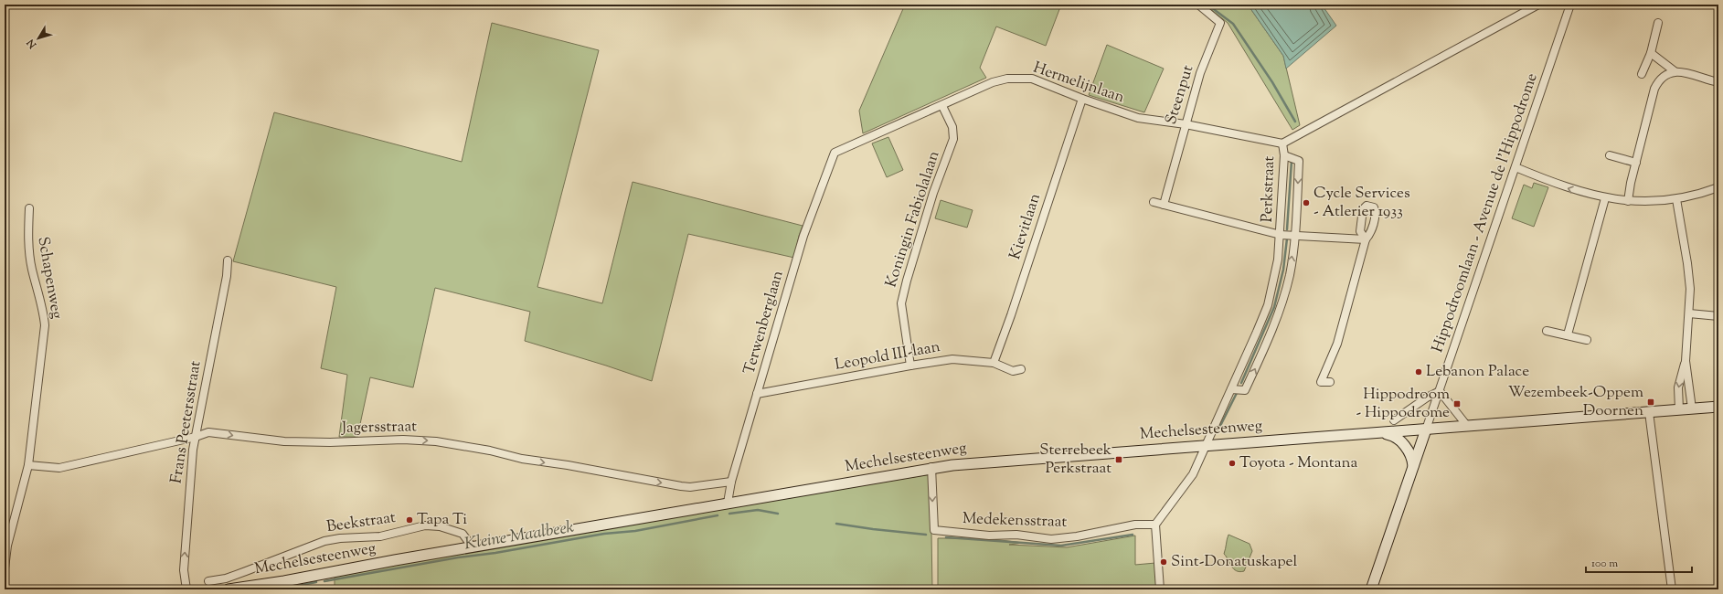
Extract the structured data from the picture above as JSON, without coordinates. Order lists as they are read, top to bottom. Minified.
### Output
{"streets":{"main road":["Mechelsesteenweg"],"street":["Hermelijnlaan","Steenput","Perkstraat","Hippodroomlaan - Avenue de l'Hippodrome","Koningin Fabiolalaan","Kievitlaan","Schapenweg","Terwenberglaan","Leopold III-laan","Frans Peetersstraat","Jagersstraat","Medekensstraat","Beekstraat"]},"crossings":[["Hermelijnlaan","Steenput"],["Hermelijnlaan","Perkstraat"],["Hermelijnlaan","Koningin Fabiolalaan"],["Hermelijnlaan","Kievitlaan"],["Hermelijnlaan","Terwenberglaan"],["Perkstraat","Mechelsesteenweg"],["Perkstraat","Medekensstraat"],["Hippodroomlaan - Avenue de l'Hippodrome","Mechelsesteenweg"],["Koningin Fabiolalaan","Leopold III-laan"],["Kievitlaan","Leopold III-laan"],["Schapenweg","Jagersstraat"],["Terwenberglaan","Leopold III-laan"],["Terwenberglaan","Jagersstraat"],["Terwenberglaan","Mechelsesteenweg"],["Frans Peetersstraat","Jagersstraat"],["Mechelsesteenweg","Medekensstraat"],["Mechelsesteenweg","Beekstraat"]],"one_way":["Frans Peetersstraat","Jagersstraat","Medekensstraat"],"water":["Kleine Maalbeek"],"places":{"other":["Cycle Services - Atlerier 1933","Lebanon Palace","Toyota - Montana","Tapa Ti","Sint-Donatuskapel"],"transit":["Wezembeek-Oppem Doornen","Hippodroom - Hippodrome","Sterrebeek Perkstraat"]},"scale_bar":"100 m","north":"bottom left"}
